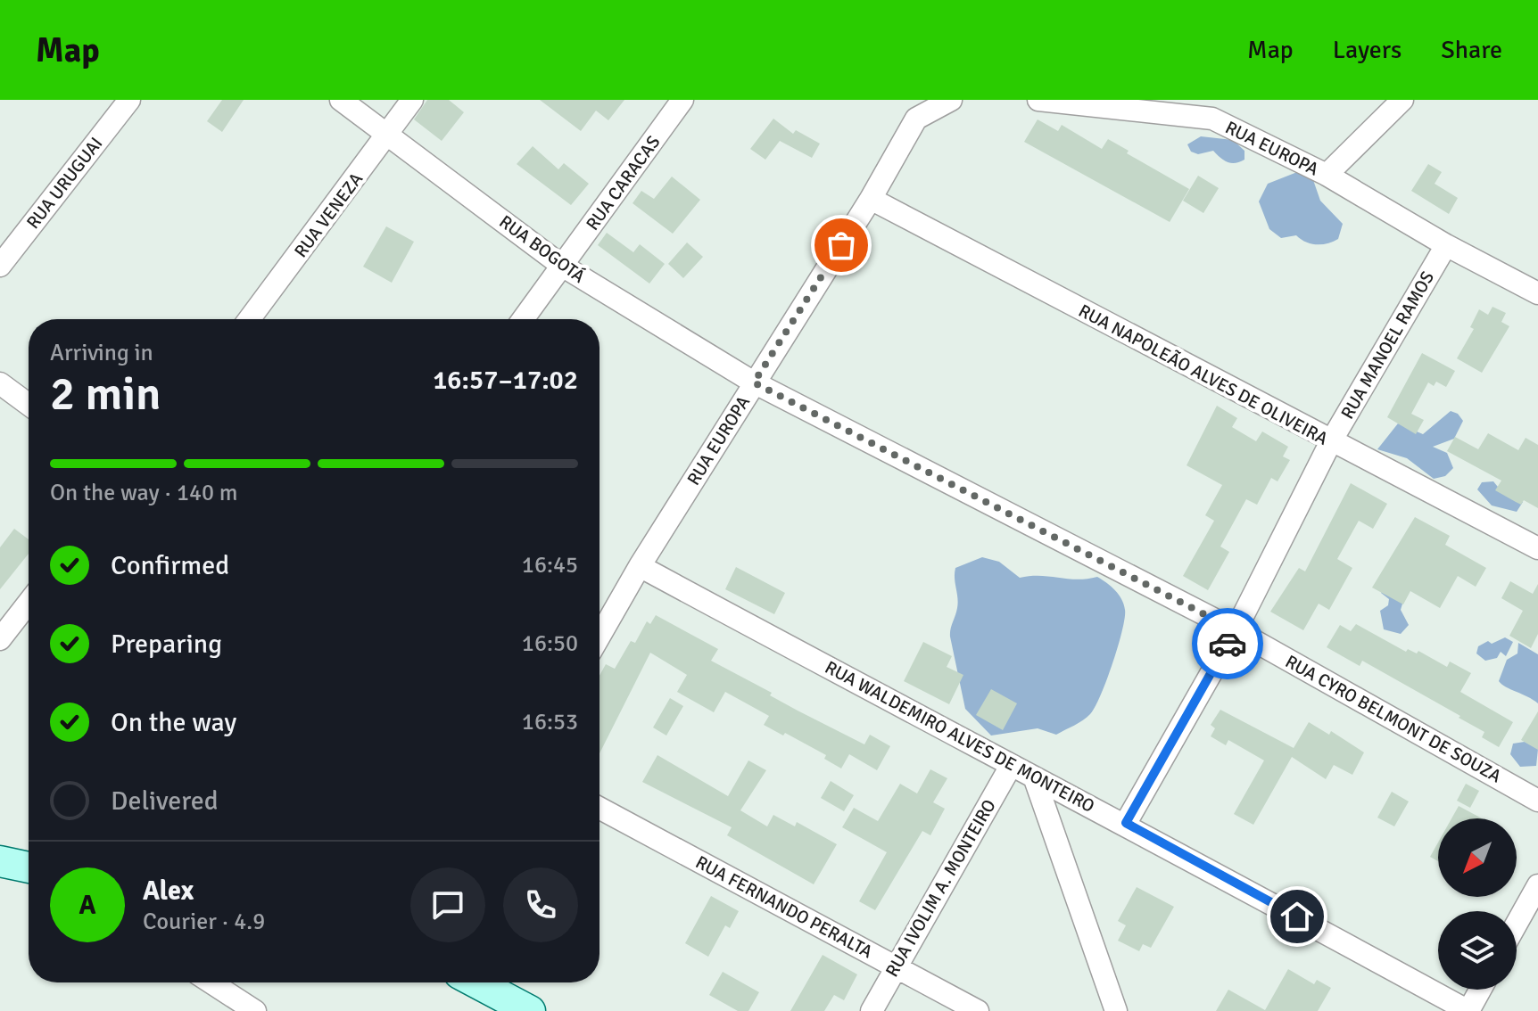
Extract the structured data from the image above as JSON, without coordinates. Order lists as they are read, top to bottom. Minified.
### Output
{"streets":{"street":["RUA EUROPA","RUA URUGUAI","RUA CARACAS","RUA VENEZA","RUA BOGOTÁ","RUA MANOEL RAMOS","RUA NAPOLEÃO ALVES DE OLIVEIRA","RUA CYRO BELMONT DE SOUZA","RUA WALDEMIRO ALVES DE MONTEIRO","RUA IVOLIM A. MONTEIRO","RUA FERNANDO PERALTA"]},"crossings":[["RUA EUROPA","RUA BOGOTÁ"],["RUA EUROPA","RUA MANOEL RAMOS"],["RUA EUROPA","RUA NAPOLEÃO ALVES DE OLIVEIRA"],["RUA EUROPA","RUA CYRO BELMONT DE SOUZA"],["RUA EUROPA","RUA WALDEMIRO ALVES DE MONTEIRO"],["RUA CARACAS","RUA BOGOTÁ"],["RUA VENEZA","RUA BOGOTÁ"],["RUA BOGOTÁ","RUA CYRO BELMONT DE SOUZA"],["RUA MANOEL RAMOS","RUA NAPOLEÃO ALVES DE OLIVEIRA"],["RUA MANOEL RAMOS","RUA CYRO BELMONT DE SOUZA"],["RUA MANOEL RAMOS","RUA WALDEMIRO ALVES DE MONTEIRO"],["RUA WALDEMIRO ALVES DE MONTEIRO","RUA IVOLIM A. MONTEIRO"],["RUA IVOLIM A. MONTEIRO","RUA FERNANDO PERALTA"]],"north":"bottom left","page":{"header":"Map","nav":["Map","Layers","Share"],"heading":["2 min","Arriving in","16:57–17:02"],"panel":["Alex","Courier · 4.9"],"bar":"On the way · 140 m","list":[["Confirmed","16:45"],["Preparing","16:50"],["On the way","16:53"],"Delivered"],"round":"A"}}
